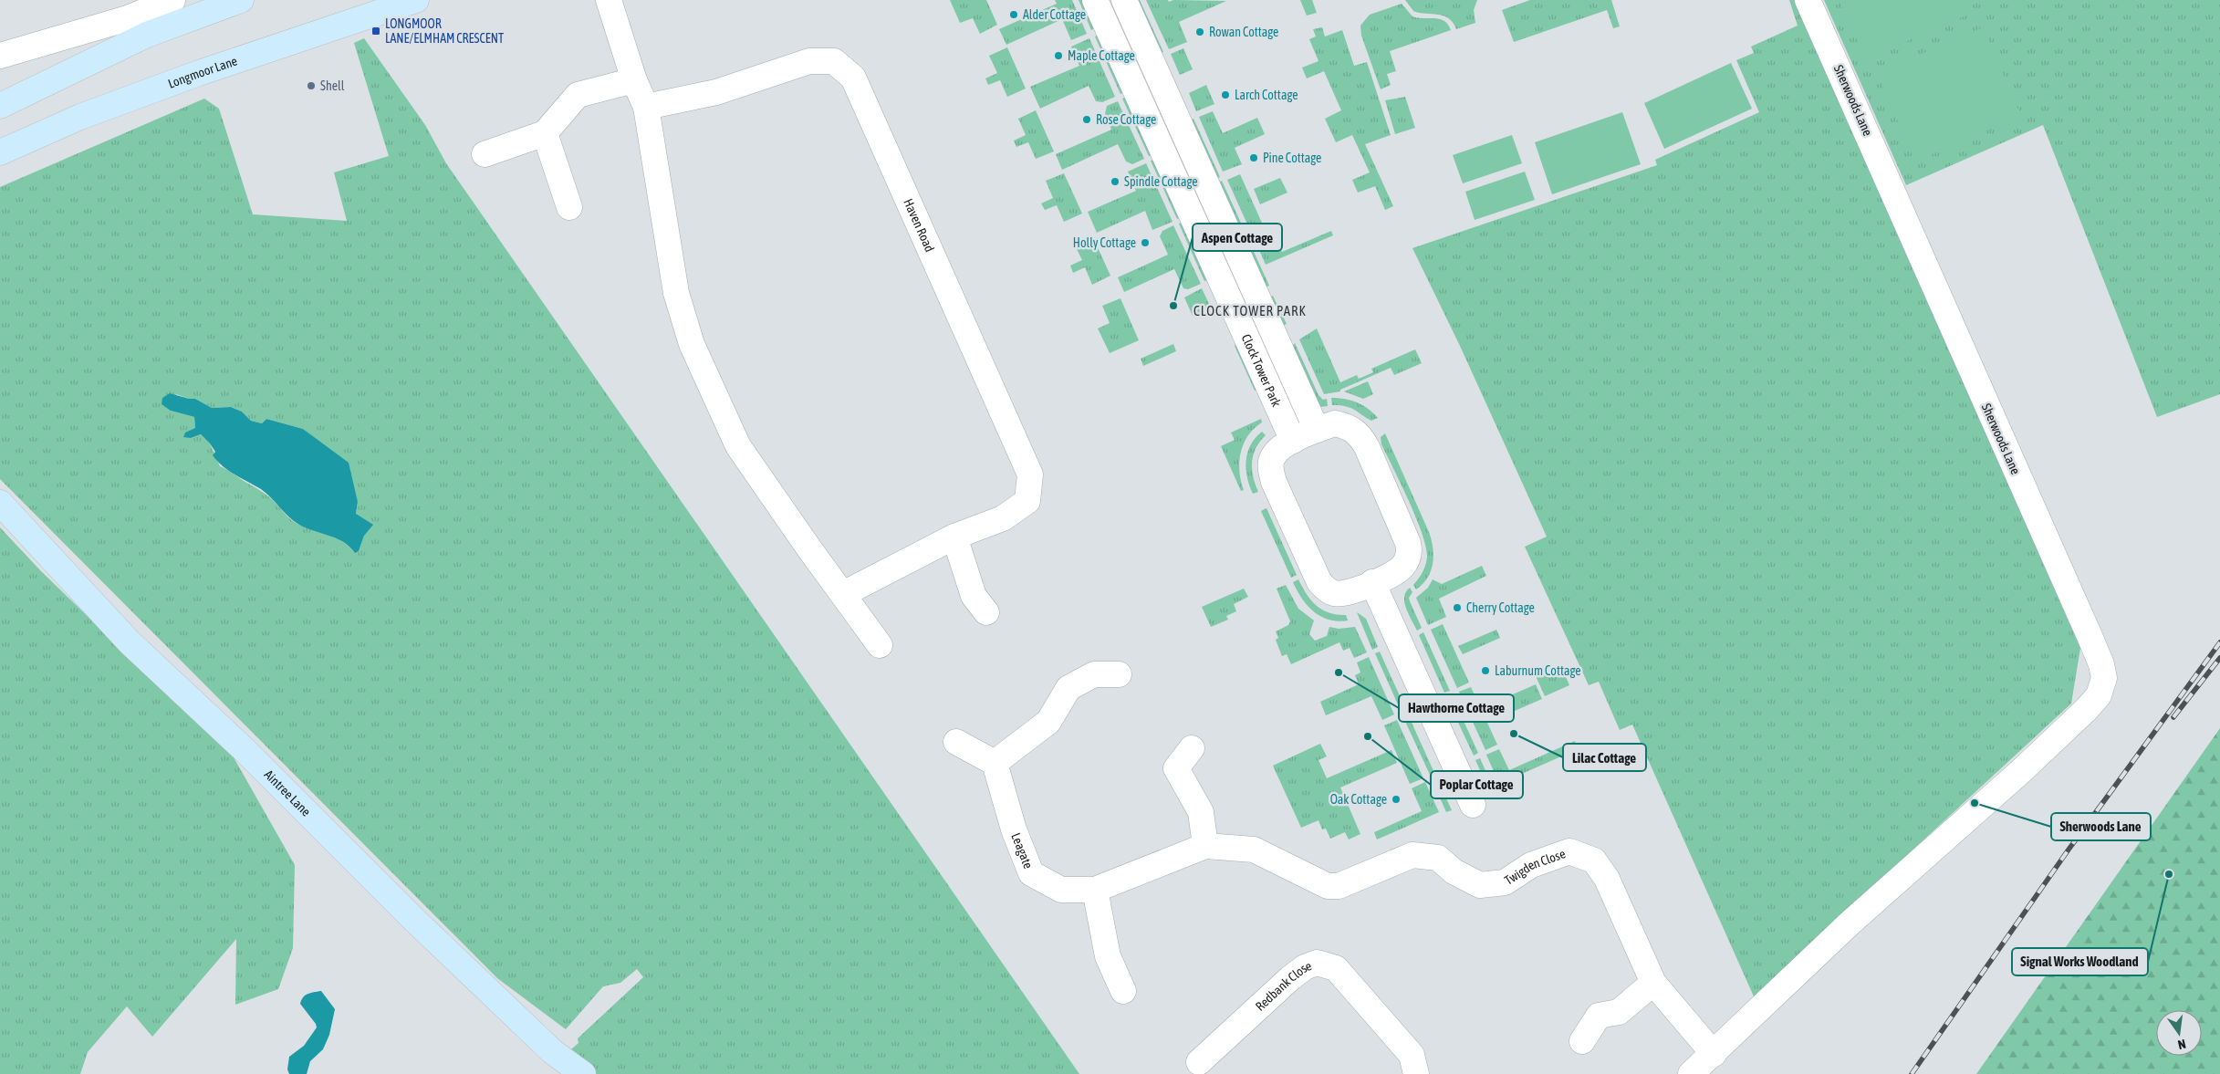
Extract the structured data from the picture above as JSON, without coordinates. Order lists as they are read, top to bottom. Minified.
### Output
{"streets":{"main road":["Longmoor Lane","Aintree Lane"],"street":["Sherwoods Lane","Haven Road","Clock Tower Park","Leagate","Twigden Close","Redbank Close"]},"crossings":[["Sherwoods Lane","Twigden Close"],["Leagate","Twigden Close"]],"districts":["CLOCK TOWER PARK"],"places":{"other":["Alder Cottage","Rowan Cottage","Maple Cottage","Shell","Larch Cottage","Rose Cottage","Pine Cottage","Spindle Cottage","Holly Cottage","Aspen Cottage","Cherry Cottage","Laburnum Cottage","Hawthorne Cottage","Lilac Cottage","Poplar Cottage","Oak Cottage","Sherwoods Lane","Signal Works Woodland"],"transit":["LONGMOOR LANE/ELMHAM CRESCENT"]},"north":"bottom"}
